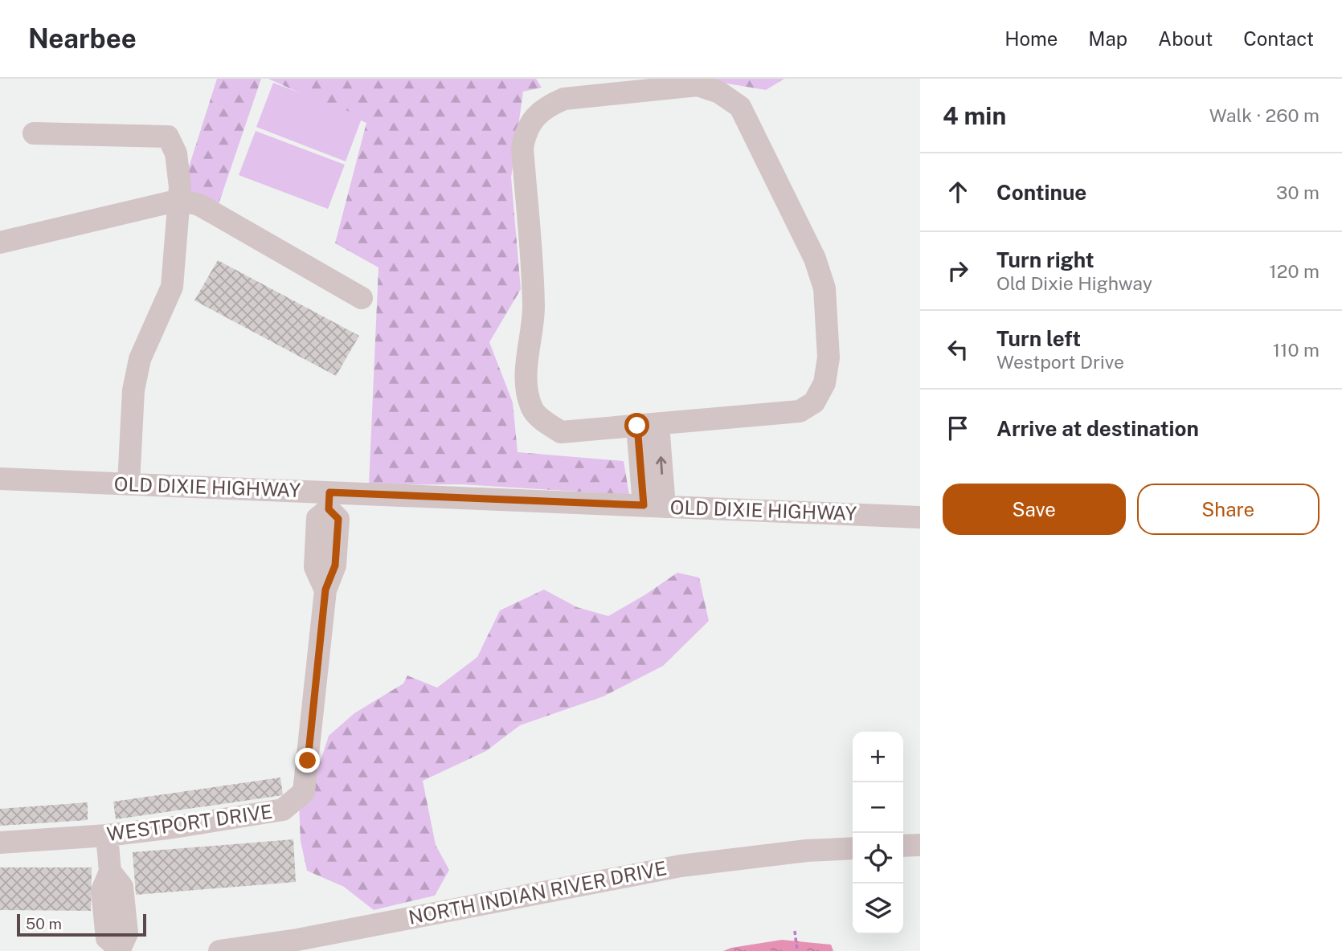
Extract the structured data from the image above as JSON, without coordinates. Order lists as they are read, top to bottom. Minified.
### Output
{"streets":{"street":["OLD DIXIE HIGHWAY","WESTPORT DRIVE","NORTH INDIAN RIVER DRIVE"]},"crossings":[["OLD DIXIE HIGHWAY","WESTPORT DRIVE"]],"scale_bar":"50 m","page":{"header":"Nearbee","nav":["Home","Map","About","Contact"],"heading":["4 min","Walk · 260 m"],"list":[["Continue","30 m"],["Turn right","Old Dixie Highway","120 m"],["Turn left","Westport Drive","110 m"],"Arrive at destination"],"buttons":["Save","Share"],"map_buttons":["+","−"],"scale":"50 m"}}
